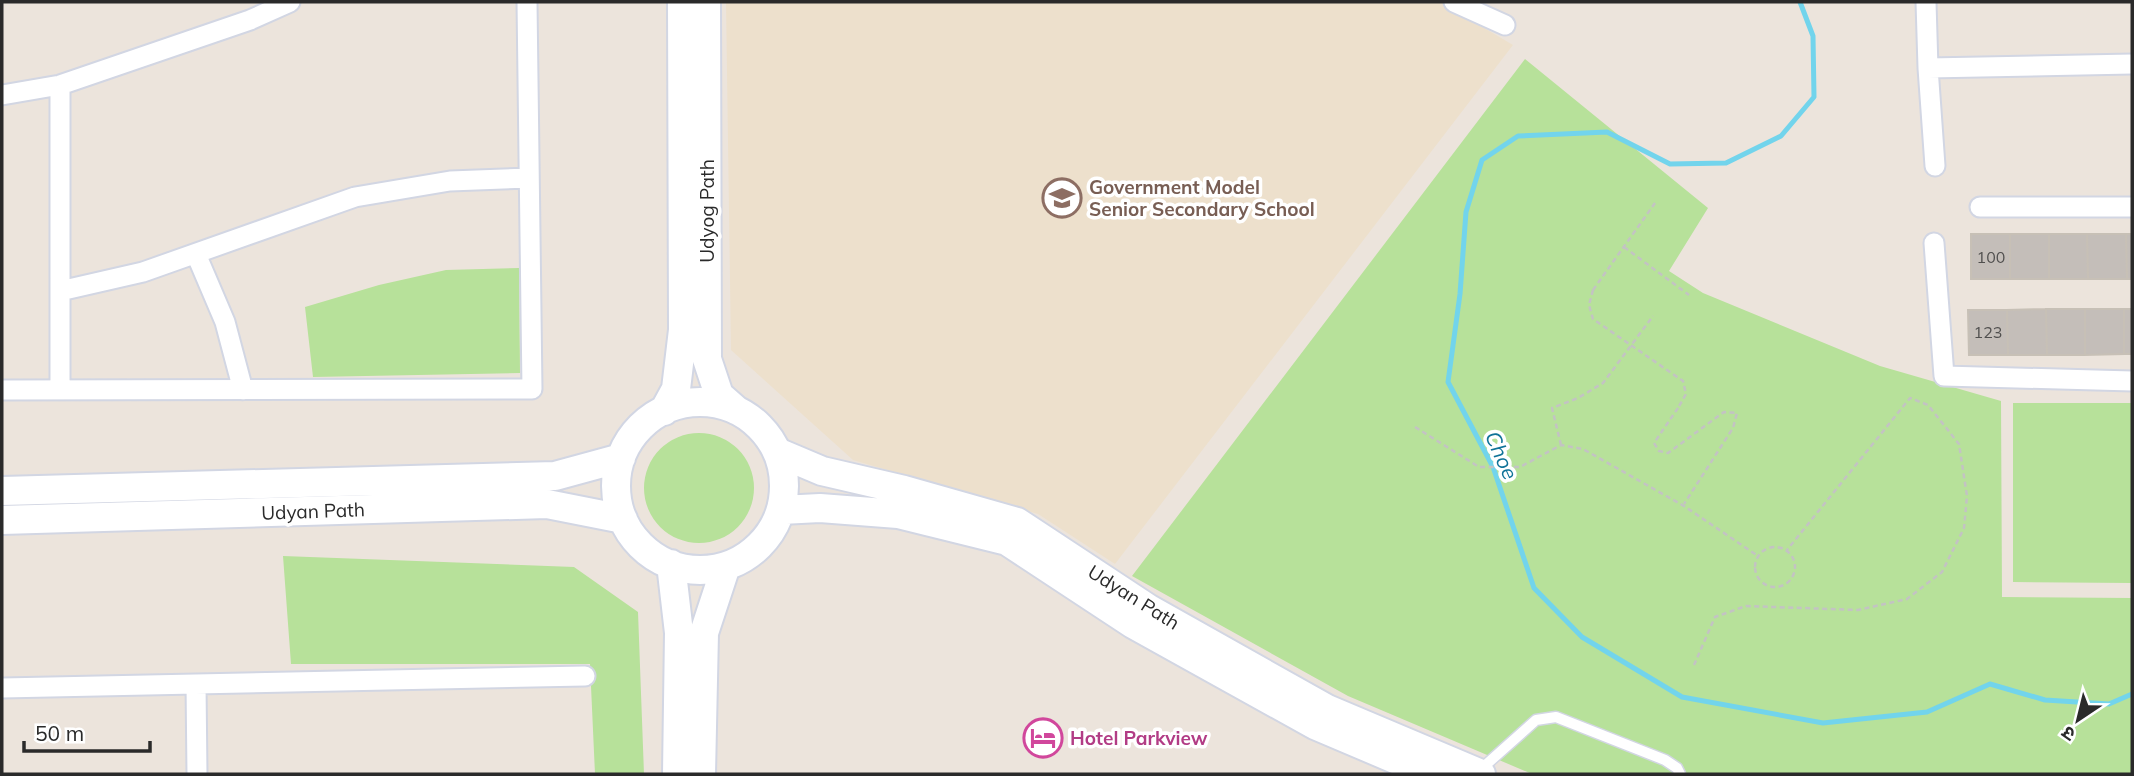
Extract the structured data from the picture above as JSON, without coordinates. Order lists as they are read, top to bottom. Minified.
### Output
{"streets":{"main road":["Udyog Path","Udyan Path"]},"crossings":[["Udyog Path","Udyan Path"]],"water":["Choe"],"places":{"school or university":["Government Model Senior Secondary School"],"hotel":["Hotel Parkview"]},"house_numbers":["100","123"],"scale_bar":"50 m","north":"bottom left"}
